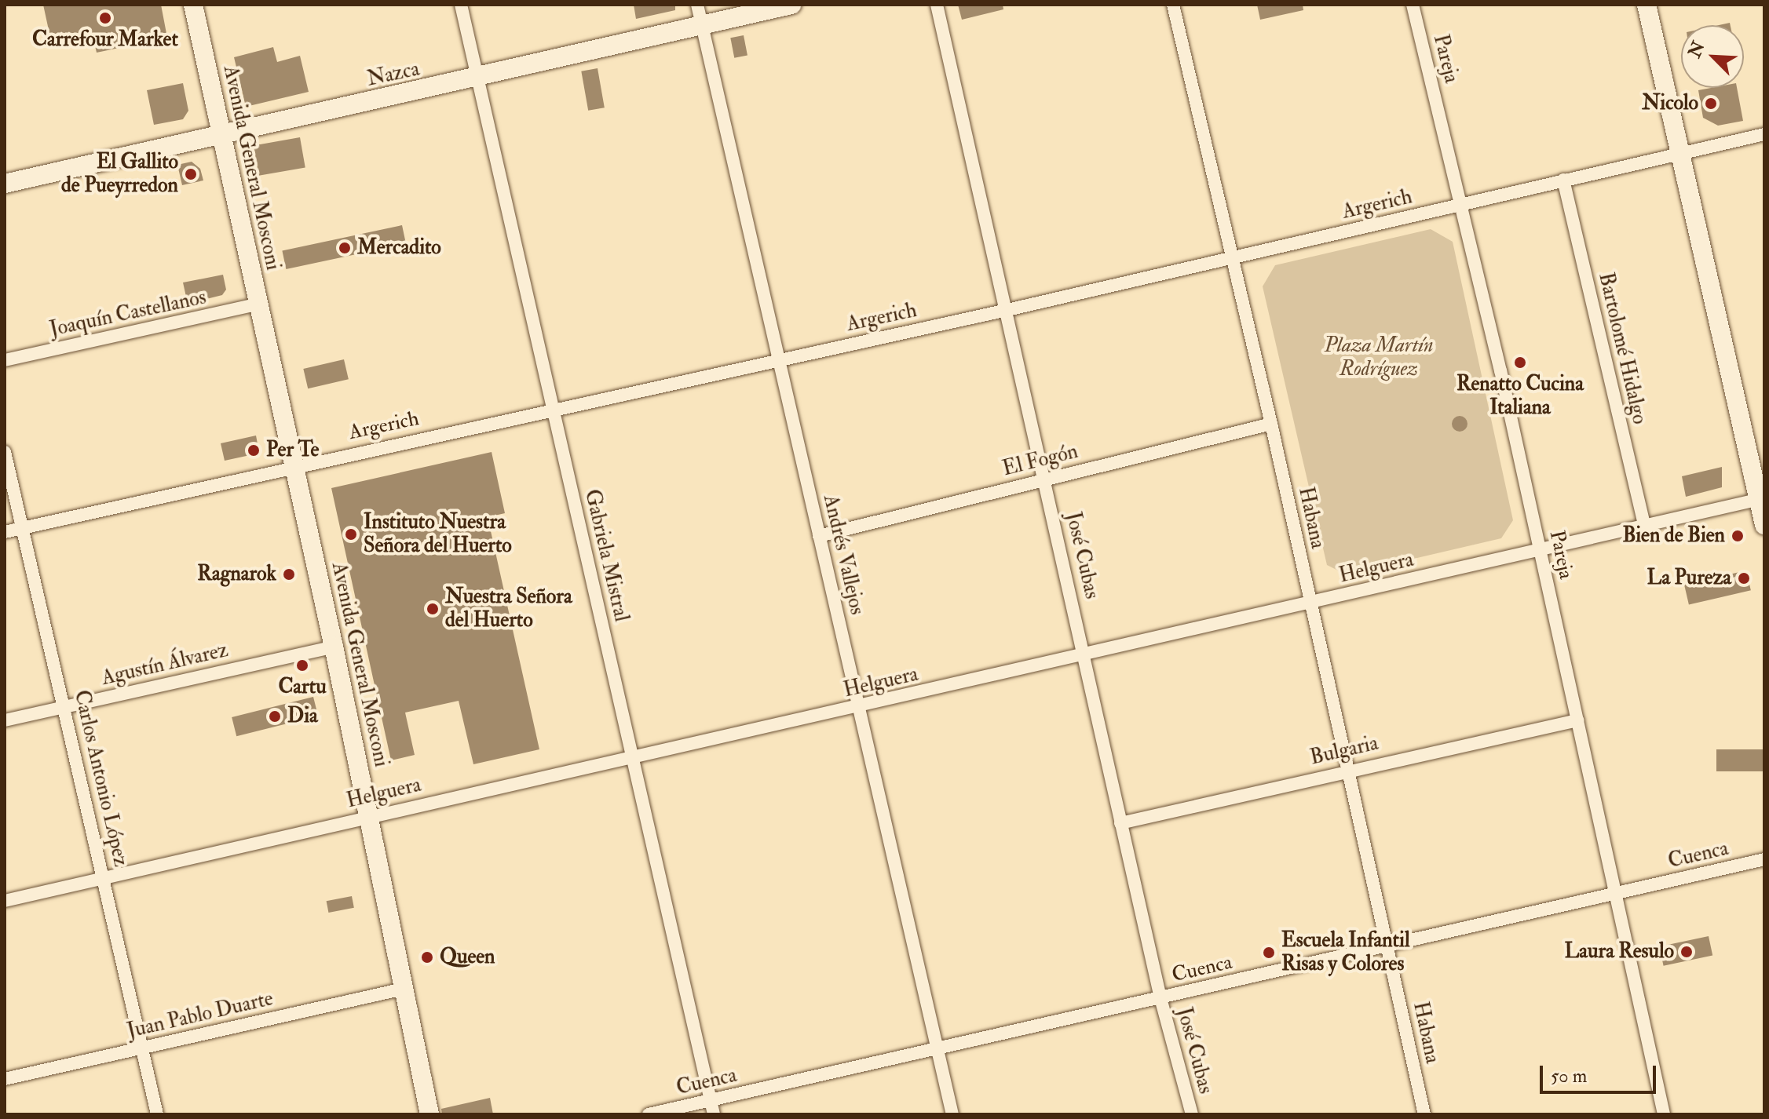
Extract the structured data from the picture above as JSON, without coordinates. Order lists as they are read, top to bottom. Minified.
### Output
{"streets":{"street":["Pareja","Nazca","Avenida General Mosconi","Argerich","Joaquín Castellanos","Bartolomé Hidalgo","El Fogón","Habana","Andrés Vallejos","Gabriela Mistral","José Cubas","Helguera","Agustín Álvarez","Bulgaria","Carlos Antonio López","Cuenca","Juan Pablo Duarte"]},"crossings":[["Pareja","Argerich"],["Pareja","Helguera"],["Pareja","Bulgaria"],["Pareja","Cuenca"],["Nazca","Avenida General Mosconi"],["Nazca","Andrés Vallejos"],["Nazca","Gabriela Mistral"],["Avenida General Mosconi","Argerich"],["Avenida General Mosconi","Joaquín Castellanos"],["Avenida General Mosconi","Helguera"],["Avenida General Mosconi","Agustín Álvarez"],["Avenida General Mosconi","Juan Pablo Duarte"],["Argerich","Bartolomé Hidalgo"],["Argerich","Habana"],["Argerich","Andrés Vallejos"],["Argerich","Gabriela Mistral"],["Argerich","José Cubas"],["Argerich","Carlos Antonio López"],["Bartolomé Hidalgo","Helguera"],["El Fogón","Habana"],["El Fogón","Andrés Vallejos"],["El Fogón","José Cubas"],["Habana","Helguera"],["Habana","Bulgaria"],["Habana","Cuenca"],["Andrés Vallejos","Helguera"],["Andrés Vallejos","Cuenca"],["Gabriela Mistral","Helguera"],["Gabriela Mistral","Cuenca"],["José Cubas","Helguera"],["José Cubas","Bulgaria"],["José Cubas","Cuenca"],["Helguera","Carlos Antonio López"],["Agustín Álvarez","Carlos Antonio López"],["Carlos Antonio López","Juan Pablo Duarte"]],"parks":["Plaza Martín Rodríguez"],"places":["Carrefour Market","Nicolo","El Gallito de Pueyrredon","Mercadito","Renatto Cucina Italiana","Per Te","Instituto Nuestra Señora del Huerto","Bien de Bien","Ragnarok","La Pureza","Nuestra Señora del Huerto","Cartu","Dia","Laura Resulo","Escuela Infantil Risas y Colores","Queen"],"scale_bar":"50 m","north":"top left"}
